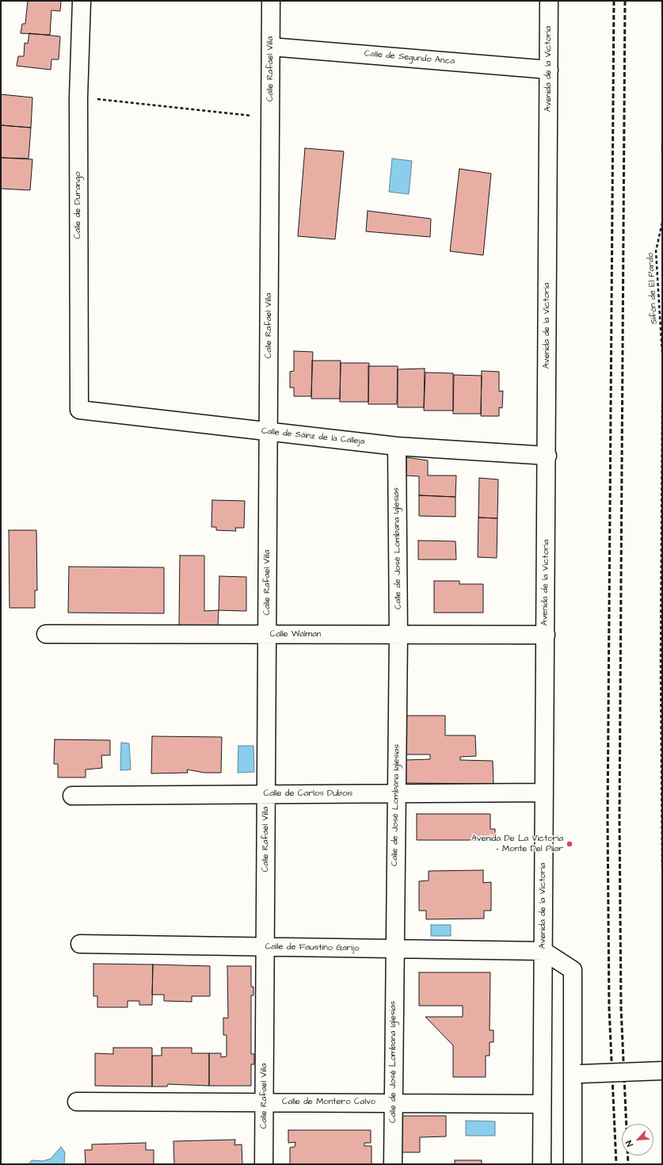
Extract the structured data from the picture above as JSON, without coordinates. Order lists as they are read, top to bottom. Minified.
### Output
{"streets":{"street":["Calle de Segundo Anca","Calle Rafael Villa","Avenida de la Victoria","Calle de Durango","Calle de Sáinz de la Calleja","Calle de José Lombana Iglesias","Calle Walman","Calle de Carlos Dubois","Calle de Faustino Garijo","Calle de Montero Calvo"],"path":["Sifón de El Pardo"]},"crossings":[["Calle de Segundo Anca","Calle Rafael Villa"],["Calle de Segundo Anca","Avenida de la Victoria"],["Calle Rafael Villa","Calle de Sáinz de la Calleja"],["Calle Rafael Villa","Calle Walman"],["Calle Rafael Villa","Calle de Carlos Dubois"],["Calle Rafael Villa","Calle de Faustino Garijo"],["Calle Rafael Villa","Calle de Montero Calvo"],["Avenida de la Victoria","Calle de Sáinz de la Calleja"],["Avenida de la Victoria","Calle Walman"],["Avenida de la Victoria","Calle de Carlos Dubois"],["Avenida de la Victoria","Calle de Faustino Garijo"],["Avenida de la Victoria","Calle de Montero Calvo"],["Calle de Durango","Calle de Sáinz de la Calleja"],["Calle de Sáinz de la Calleja","Calle de José Lombana Iglesias"],["Calle de José Lombana Iglesias","Calle Walman"],["Calle de José Lombana Iglesias","Calle de Carlos Dubois"],["Calle de José Lombana Iglesias","Calle de Faustino Garijo"],["Calle de José Lombana Iglesias","Calle de Montero Calvo"]],"places":["Avenida De La Victoria - Monte Del Pilar"],"north":"bottom left"}
